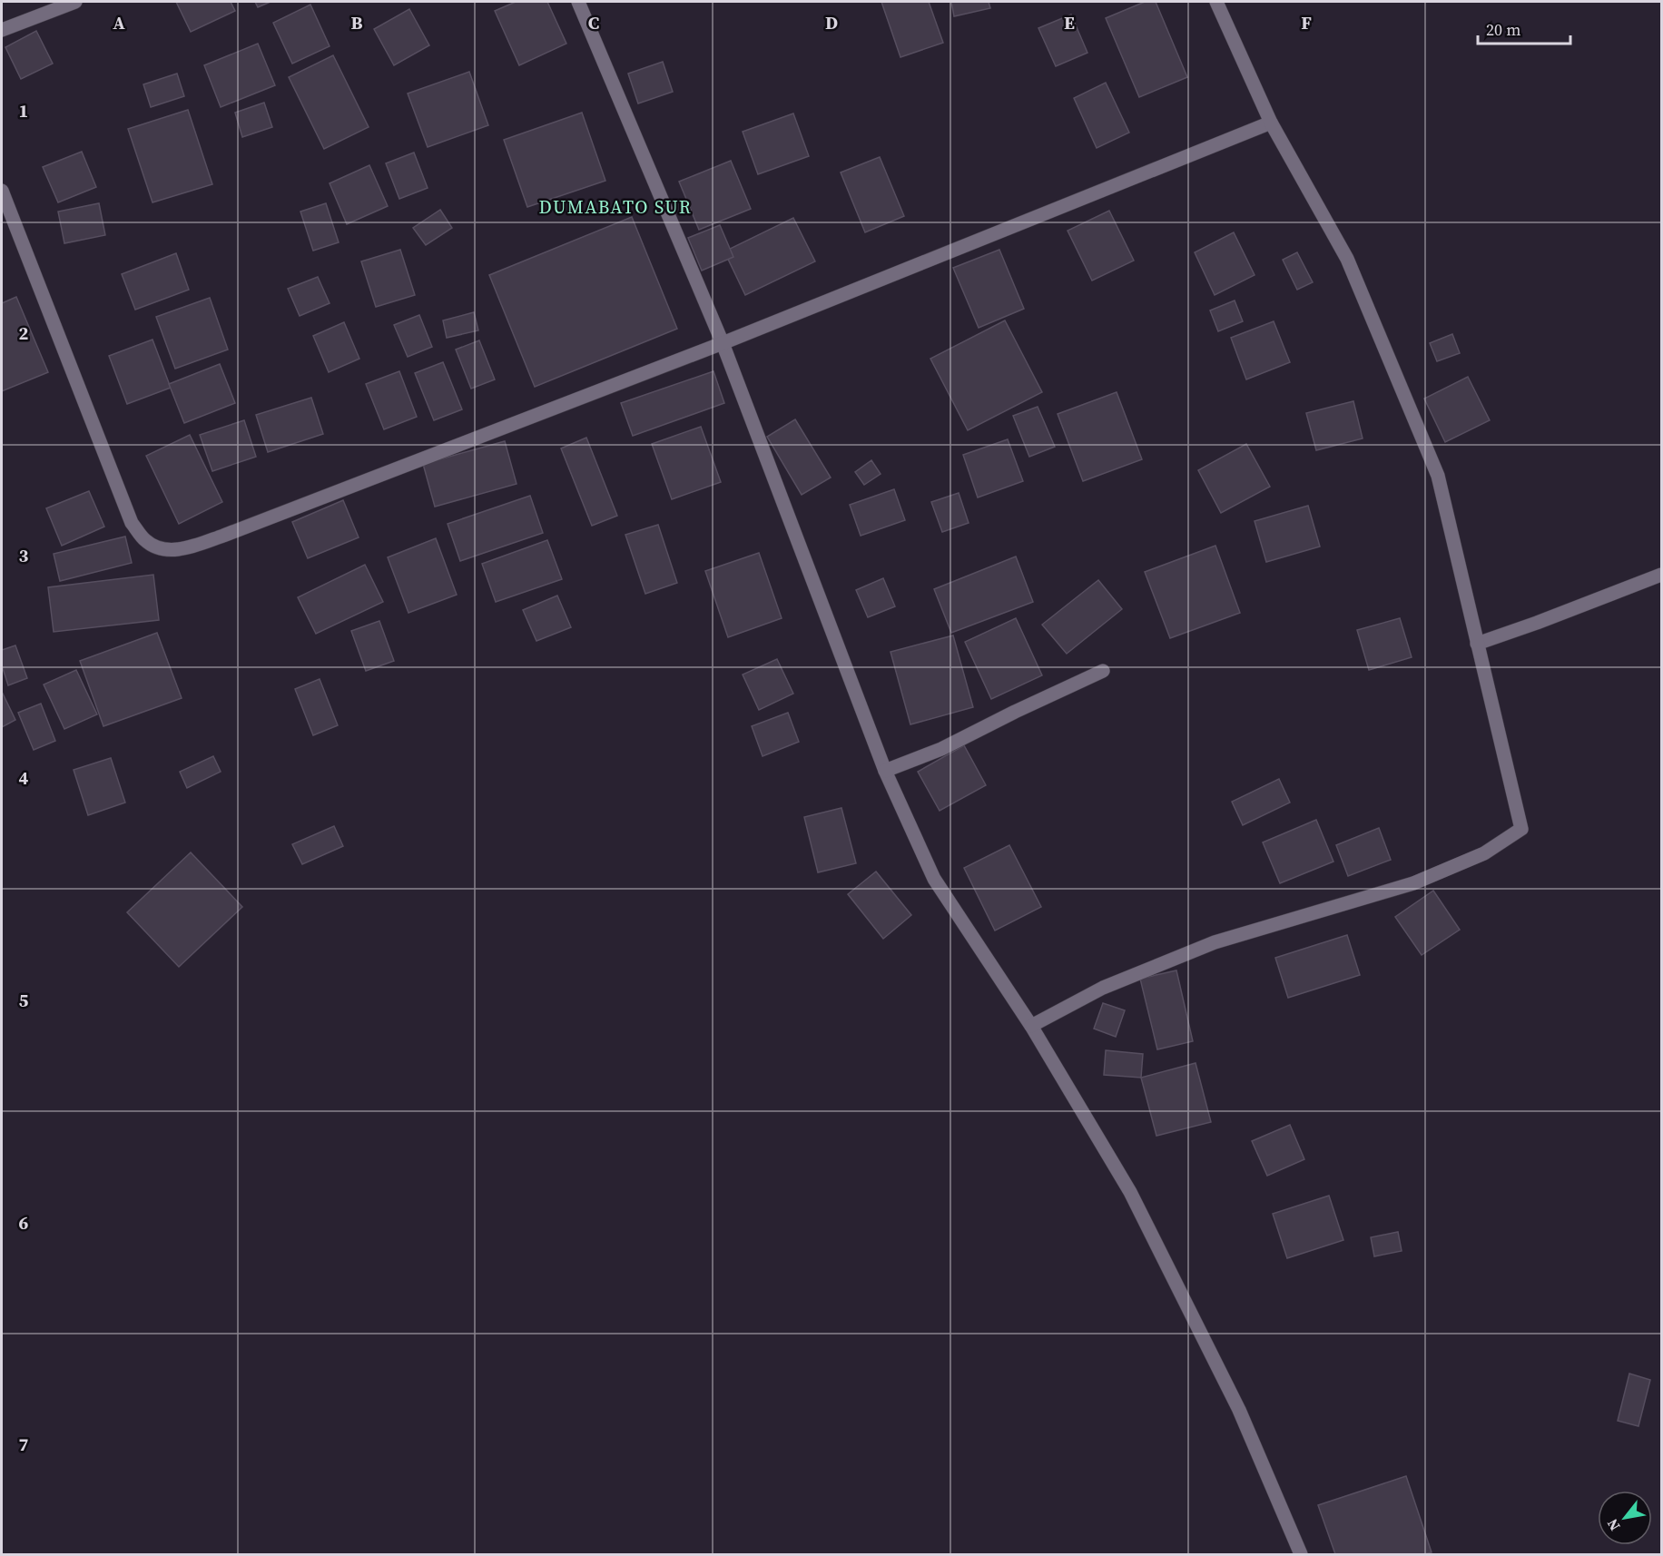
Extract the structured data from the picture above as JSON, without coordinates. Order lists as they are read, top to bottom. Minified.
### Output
{"districts":["DUMABATO SUR"],"scale_bar":"20 m","north":"bottom left","grid":{"columns":["A","B","C","D","E","F"],"rows":["1","2","3","4","5","6","7"]}}
